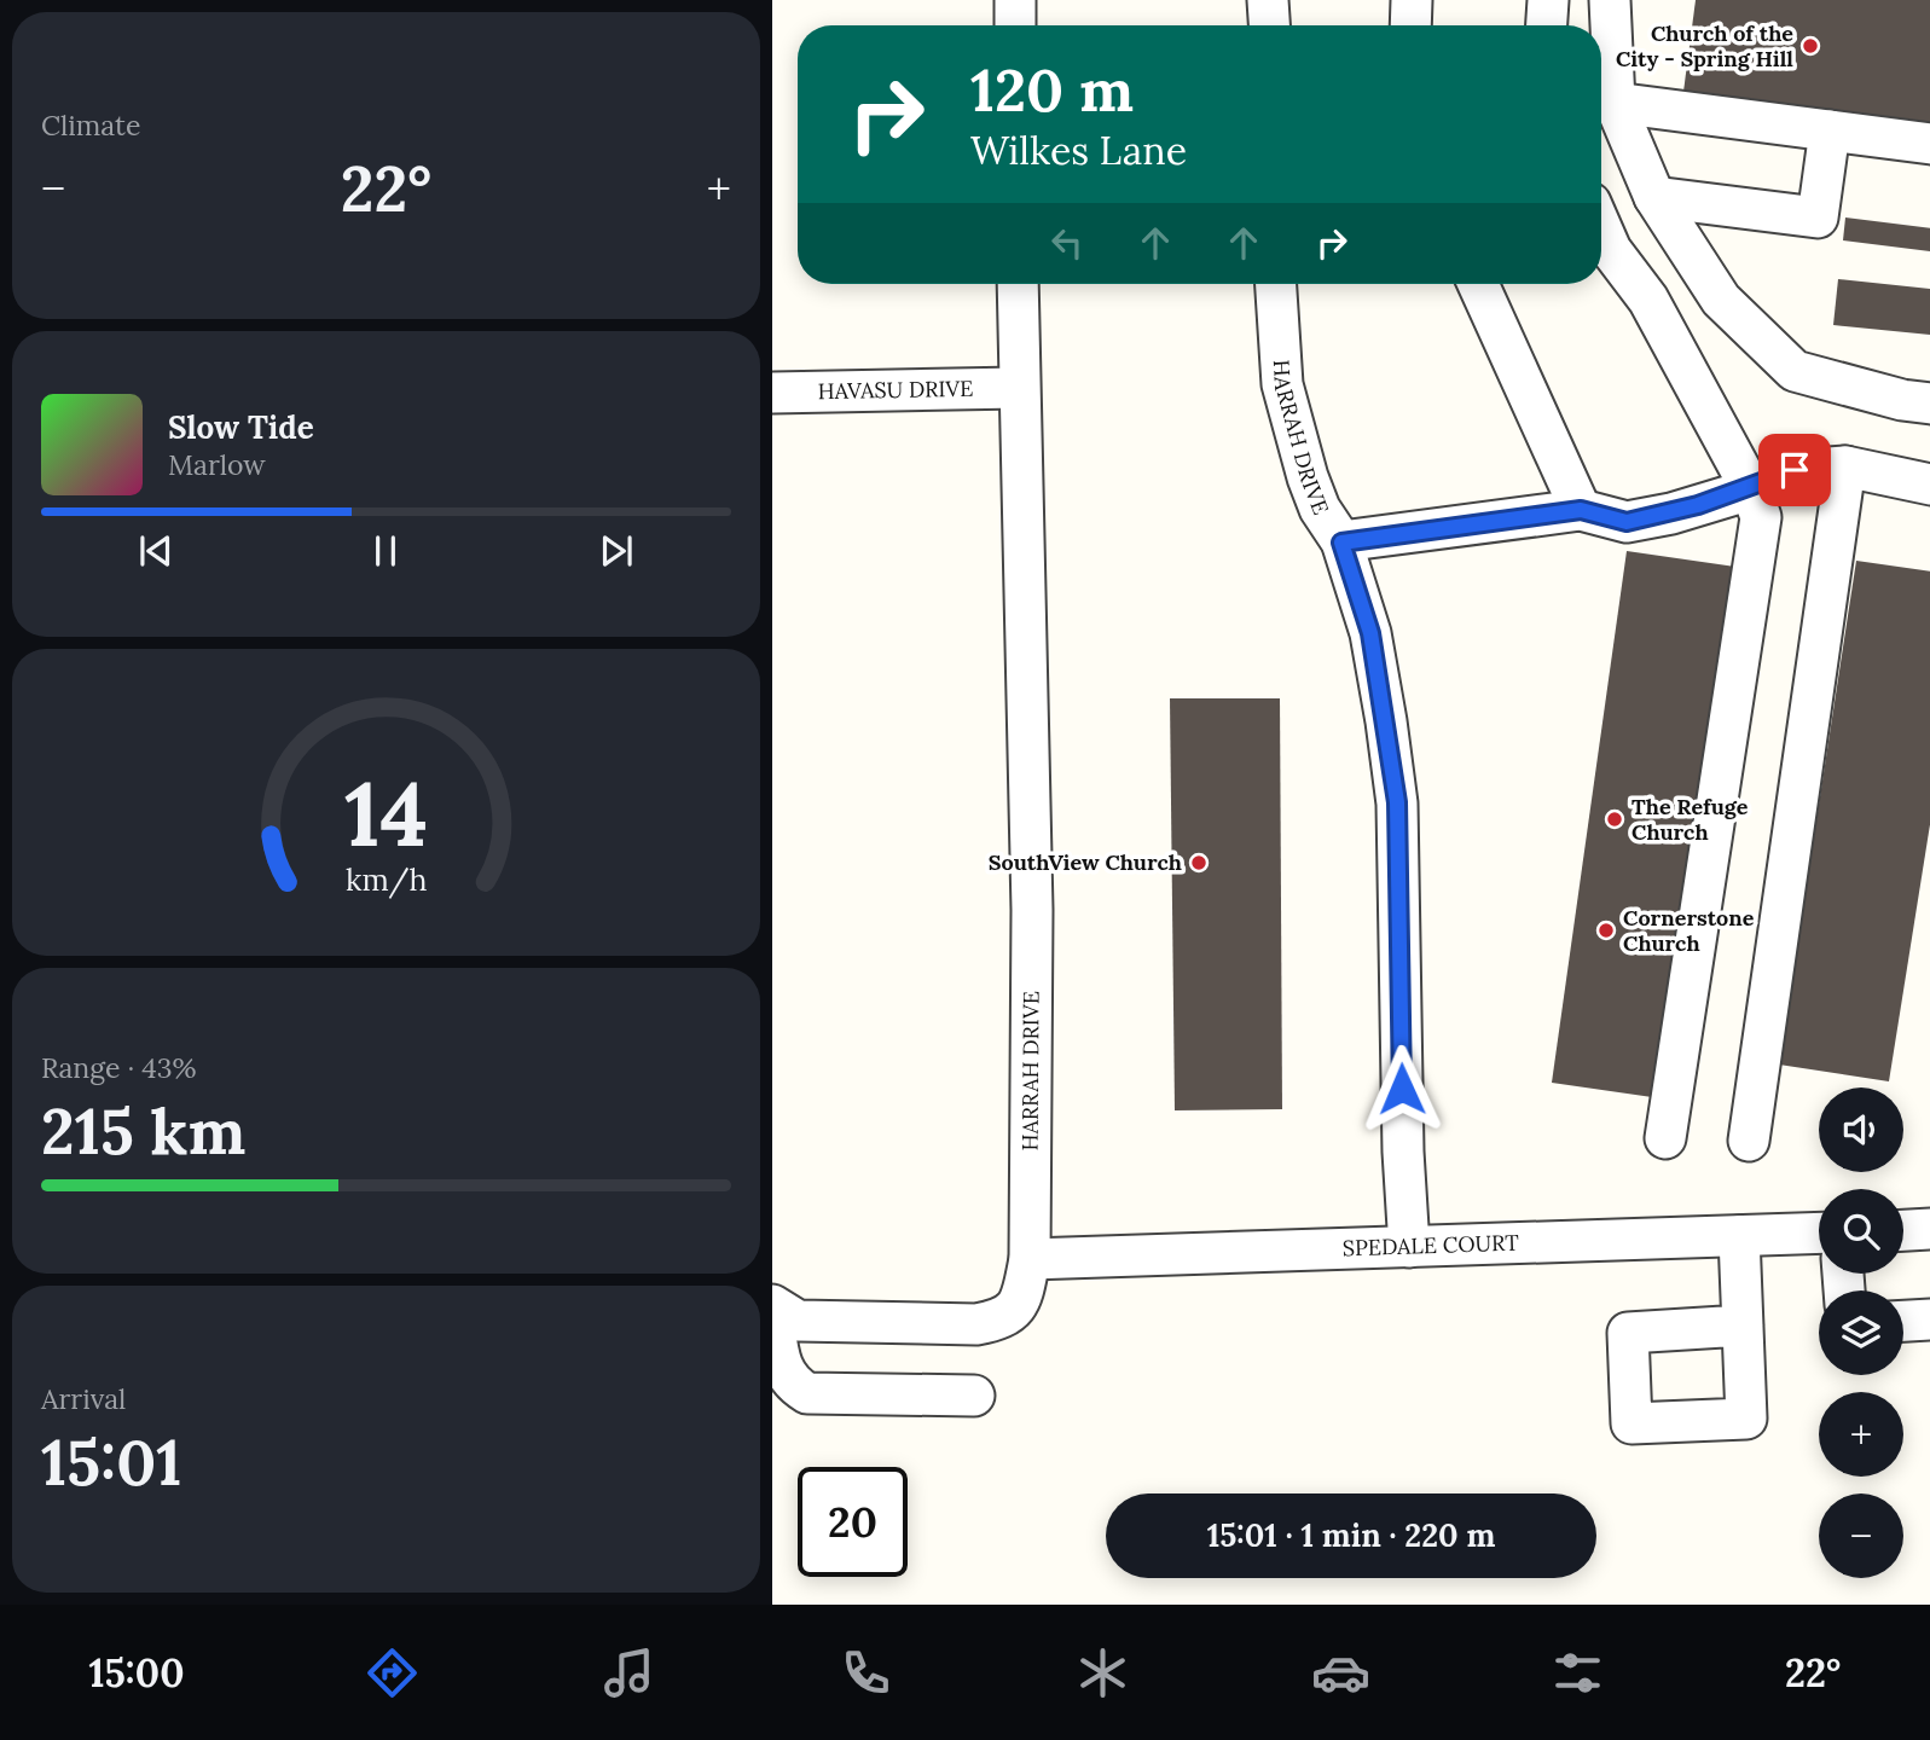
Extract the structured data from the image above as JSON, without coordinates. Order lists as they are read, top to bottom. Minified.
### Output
{"streets":{"street":["HAVASU DRIVE","HARRAH DRIVE","SPEDALE COURT"]},"crossings":[["HAVASU DRIVE","HARRAH DRIVE"],["HARRAH DRIVE","SPEDALE COURT"]],"places":["Church of the City - Spring Hill","The Refuge Church","SouthView Church","Cornerstone Church"],"page":{"tile":["Climate",["Range · 43%","215 km"],["Arrival","15:01"]],"turn":["120 m","Wilkes Lane"],"heat":["−","22°","+"],"song":["Slow Tide","Marlow"],"map_buttons":["+","−"],"limit":"20","trip":"15:01 · 1 min · 220 m","tabs":["15:00","22°"],"gauge":["14","km/h"]}}
